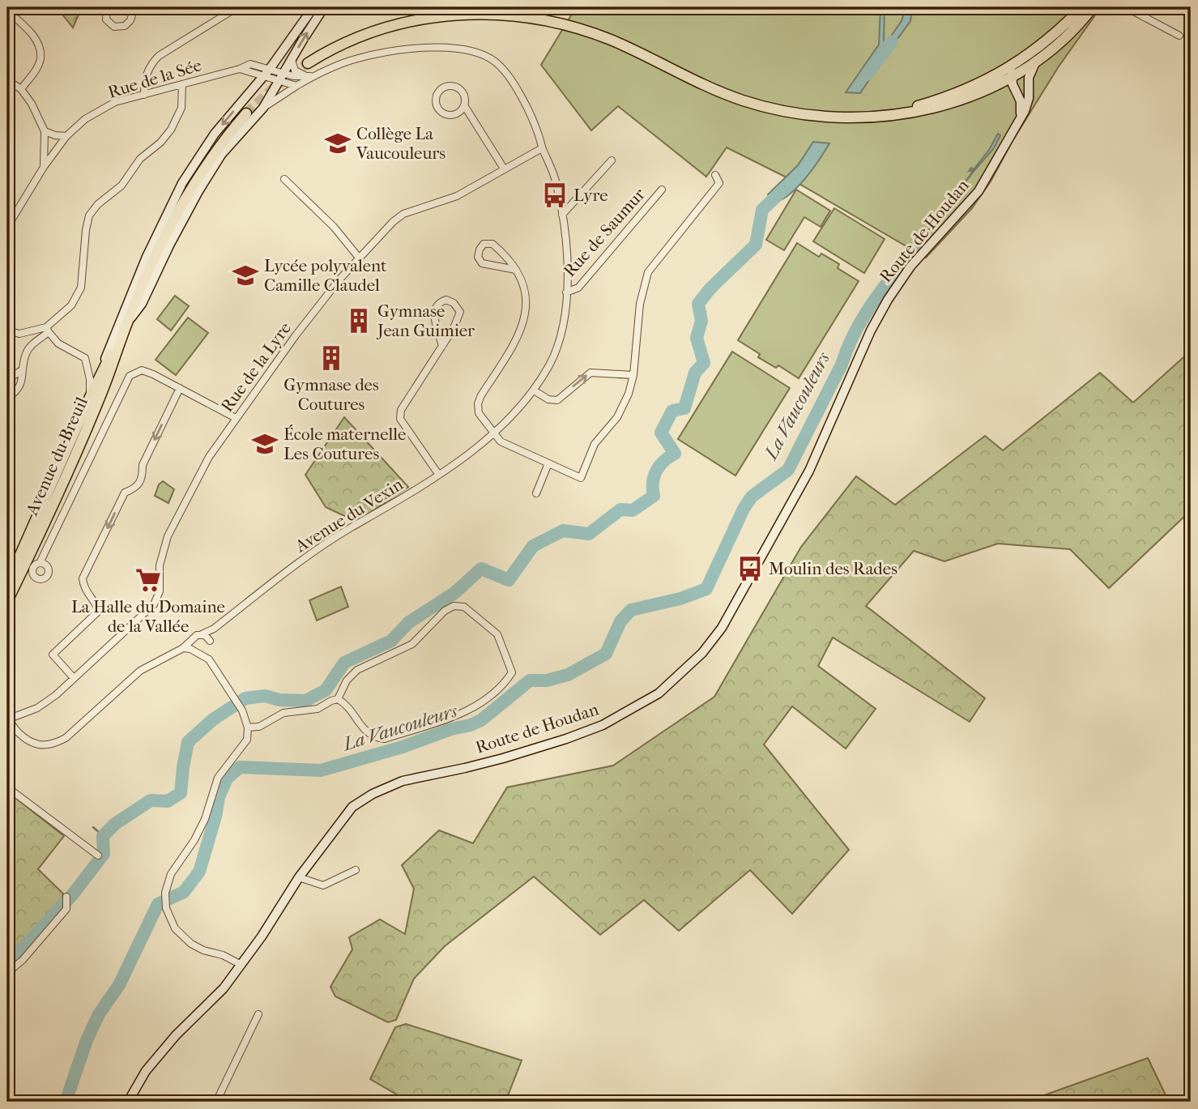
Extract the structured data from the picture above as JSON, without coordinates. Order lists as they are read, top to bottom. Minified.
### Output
{"streets":{"main road":["Avenue du Breuil"],"street":["Rue de la Sée","Route de Houdan","Rue de Saumur","Rue de la Lyre","Avenue du Vexin"]},"crossings":[["Rue de Saumur","Avenue du Vexin"],["Rue de la Lyre","Avenue du Vexin"]],"water":["La Vaucouleurs"],"places":{"school or university":["Collège La Vaucouleurs","Lycée polyvalent Camille Claudel","École maternelle Les Coutures"],"bus stop":["Lyre","Moulin des Rades"],"building":["Gymnase Jean Guimier","Gymnase des Coutures"],"supermarket":["La Halle du Domaine de la Vallée"]}}
